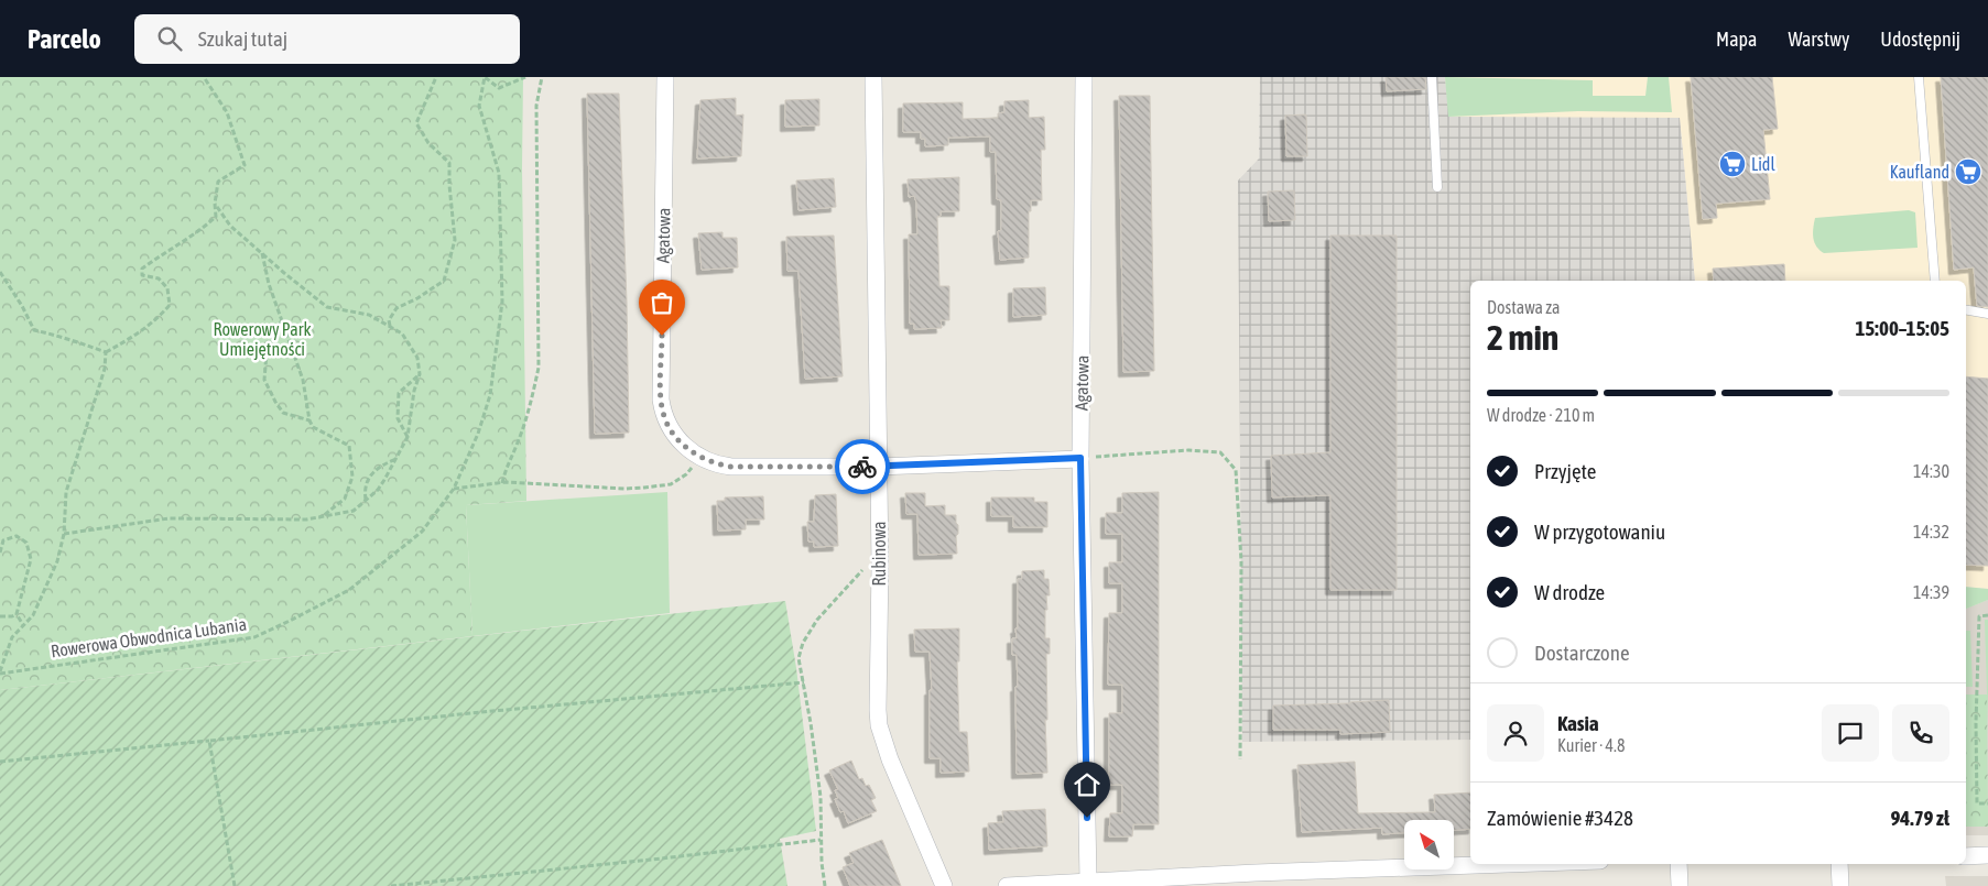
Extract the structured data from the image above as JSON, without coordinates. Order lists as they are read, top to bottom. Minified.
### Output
{"streets":{"street":["Agatowa","Rubinowa"],"path":["Rowerowa Obwodnica Lubania"]},"parks":["Rowerowy Park Umiejętności"],"places":{"supermarket":["Lidl","Kaufland"]},"north":"top left","page":{"header":"Parcelo","search":"Szukaj tutaj","nav":["Mapa","Warstwy","Udostępnij"],"heading":["2 min","Dostawa za","15:00–15:05"],"panel":["Kasia","Kurier · 4.8","Zamówienie #3428","94.79 zł"],"bar":"W drodze · 210 m","list":[["Przyjęte","14:30"],["W przygotowaniu","14:32"],["W drodze","14:39"],"Dostarczone"]}}
